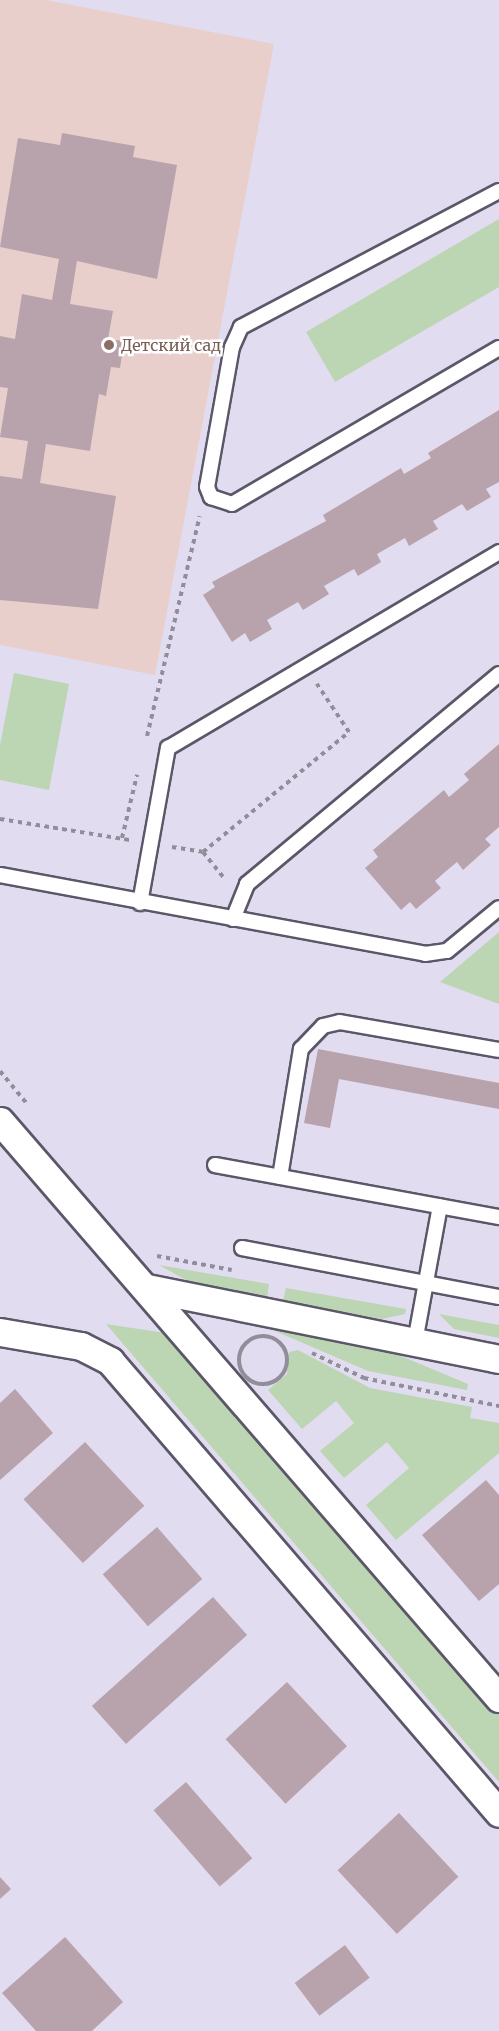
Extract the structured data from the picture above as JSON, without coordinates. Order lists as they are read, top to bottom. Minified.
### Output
{"places":["Детский сад"]}
